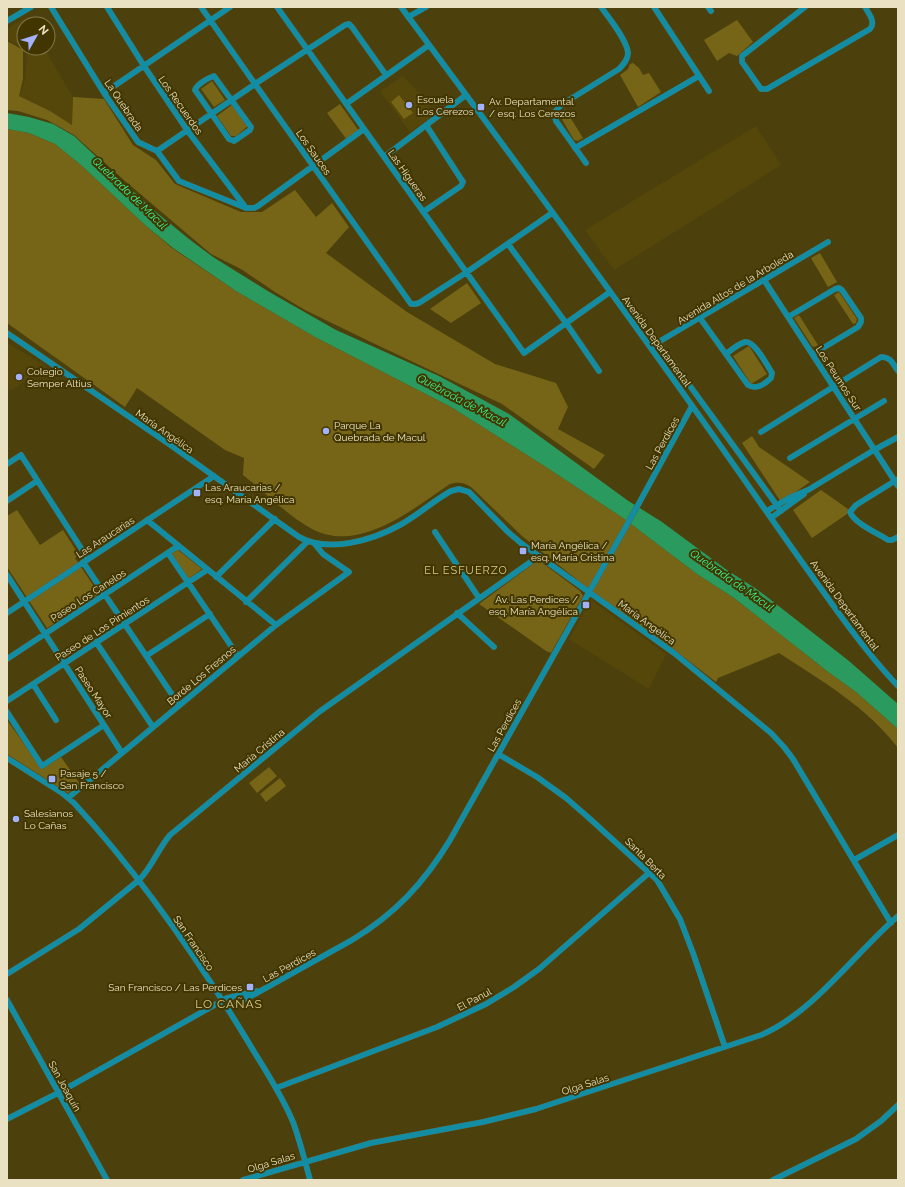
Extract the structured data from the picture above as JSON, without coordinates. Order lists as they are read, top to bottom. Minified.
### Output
{"streets":{"street":["La Quebrada","Los Recuerdos","Los Sauces","Las Higueras","Avenida Altos de la Arboleda","Avenida Departamental","Los Peumos Sur","María Angélica","Las Perdices","Las Araucarias","Paseo Los Canelos","Paseo de Los Pimientos","Borde Los Fresnos","Paseo Mayor","María Cristina","Santa Berta","San Francisco","El Panul","Olga Salas","San Joaquín"]},"crossings":[["La Quebrada","Los Recuerdos"],["Los Sauces","Las Higueras"],["Avenida Altos de la Arboleda","Avenida Departamental"],["Avenida Altos de la Arboleda","Los Peumos Sur"],["Avenida Departamental","Las Perdices"],["María Angélica","Las Perdices"],["María Angélica","Las Araucarias"],["María Angélica","Borde Los Fresnos"],["María Angélica","María Cristina"],["María Angélica","Olga Salas"],["Las Perdices","Santa Berta"],["Las Perdices","San Francisco"],["Las Perdices","San Joaquín"],["Las Araucarias","Paseo Mayor"],["Paseo Los Canelos","Paseo Mayor"],["Paseo de Los Pimientos","Paseo Mayor"],["Borde Los Fresnos","Paseo Mayor"],["Borde Los Fresnos","San Francisco"],["María Cristina","San Francisco"],["Santa Berta","El Panul"],["Santa Berta","Olga Salas"],["San Francisco","El Panul"],["San Francisco","Olga Salas"]],"districts":["EL ESFUERZO","LO CAÑAS"],"water":["Quebrada de Macul"],"places":{"other":["Escuela Los Cerezos","Colegio Semper Altius","Parque La Quebrada de Macul","Salesianos Lo Cañas"],"transit":["Av. Departamental / esq. Los Cerezos","Las Araucarias / esq. María Angélica","María Angélica / esq. María Cristina","Av. Las Perdices / esq. María Angélica","Pasaje 5 / San Francisco","San Francisco / Las Perdices"]},"north":"top right"}
